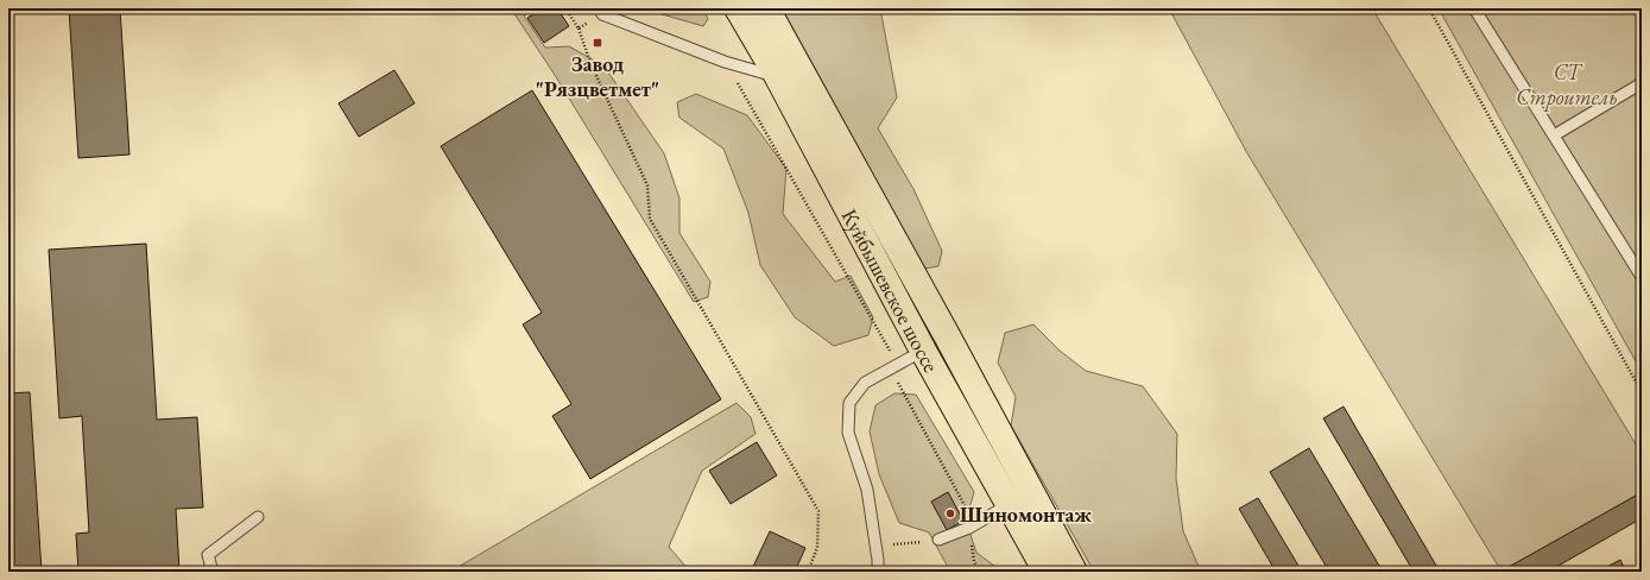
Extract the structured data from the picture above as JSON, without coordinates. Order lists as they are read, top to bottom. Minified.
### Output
{"streets":{"main road":["Куйбышевское шоссе"]},"parks":["СТ Строитель"],"places":{"transit":["Завод \"Рязцветмет\""],"other":["Шиномонтаж"]}}
